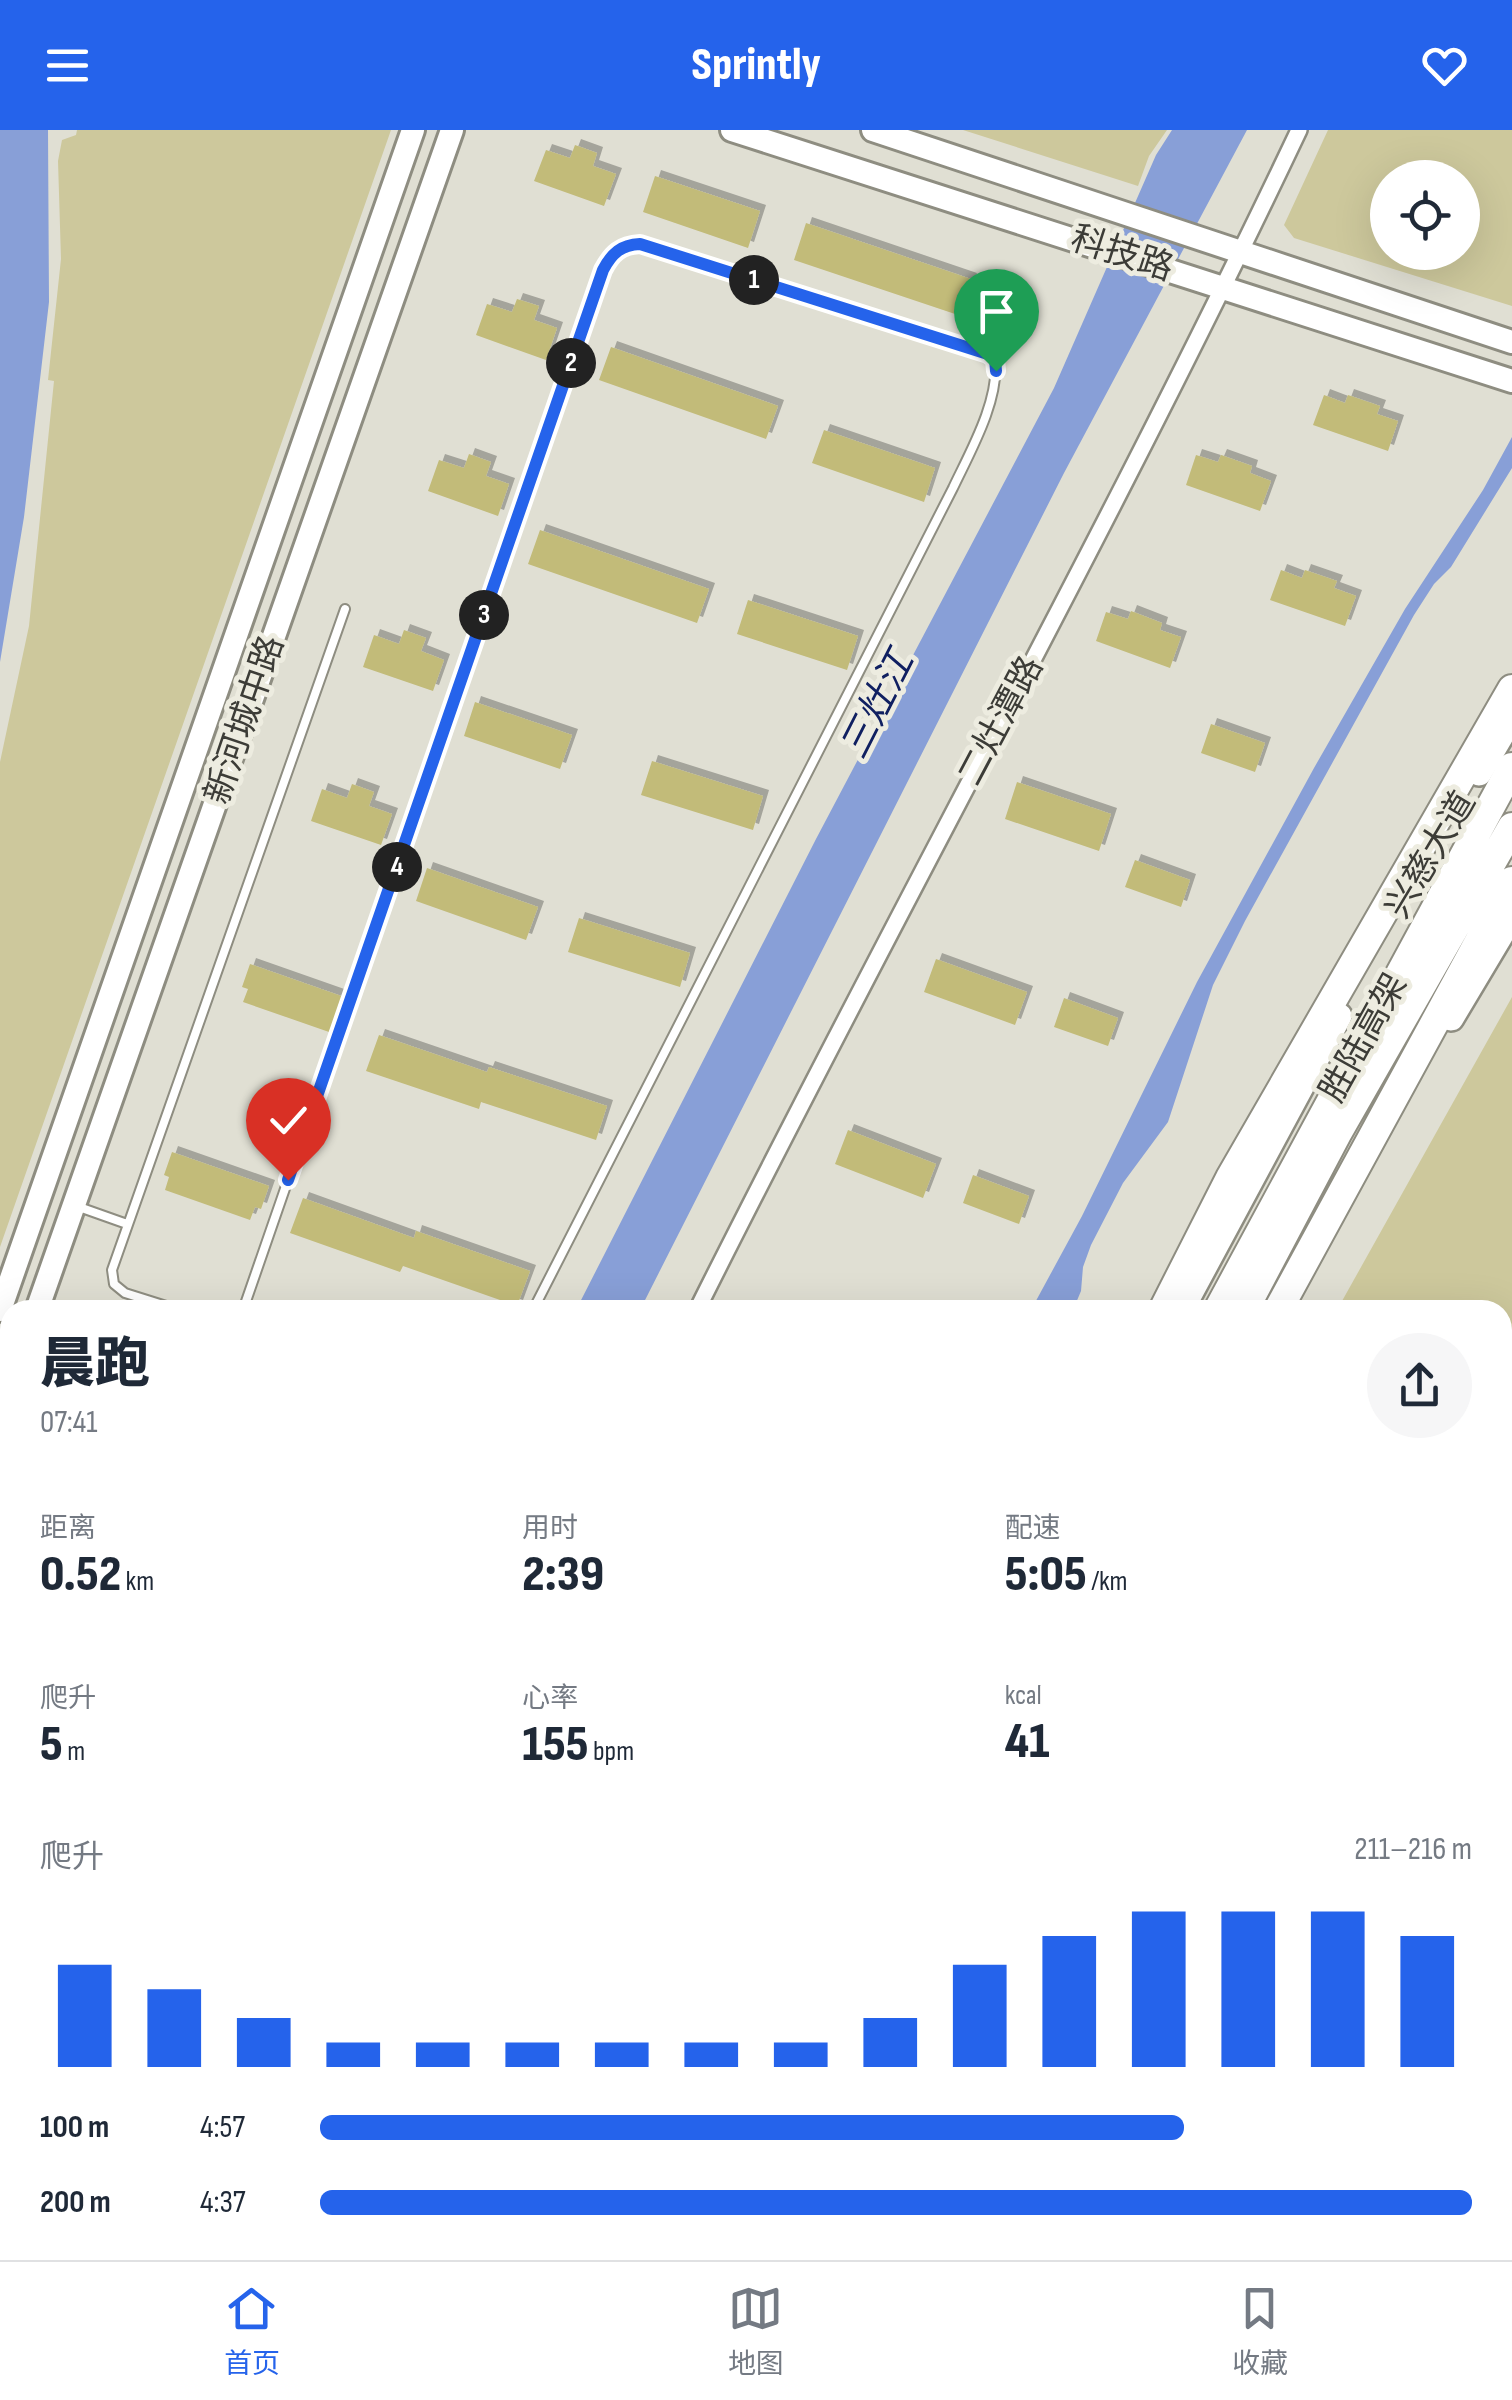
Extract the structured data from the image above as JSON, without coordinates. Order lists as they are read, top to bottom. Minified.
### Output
{"streets":{"highway":["胜陆高架"],"main road":["兴慈大道"],"street":["科技路","新河城中路","二灶潭路"]},"crossings":[["科技路","二灶潭路"]],"water":["三灶江"],"page":{"header":"Sprintly","pins":["1","2","3","4"],"heading":["晨跑","07:41"],"stats":[["距离","0.52 km"],["用时","2:39"],["配速","5:05 /km"],["爬升","5 m"],["心率","155 bpm"],["kcal","41"]],"chart":["爬升","211–216 m"],"list":[{"name":"100 m","note":"4:57"},{"name":"200 m","note":"4:37"}],"tabs":["首页","地图","收藏"]}}
